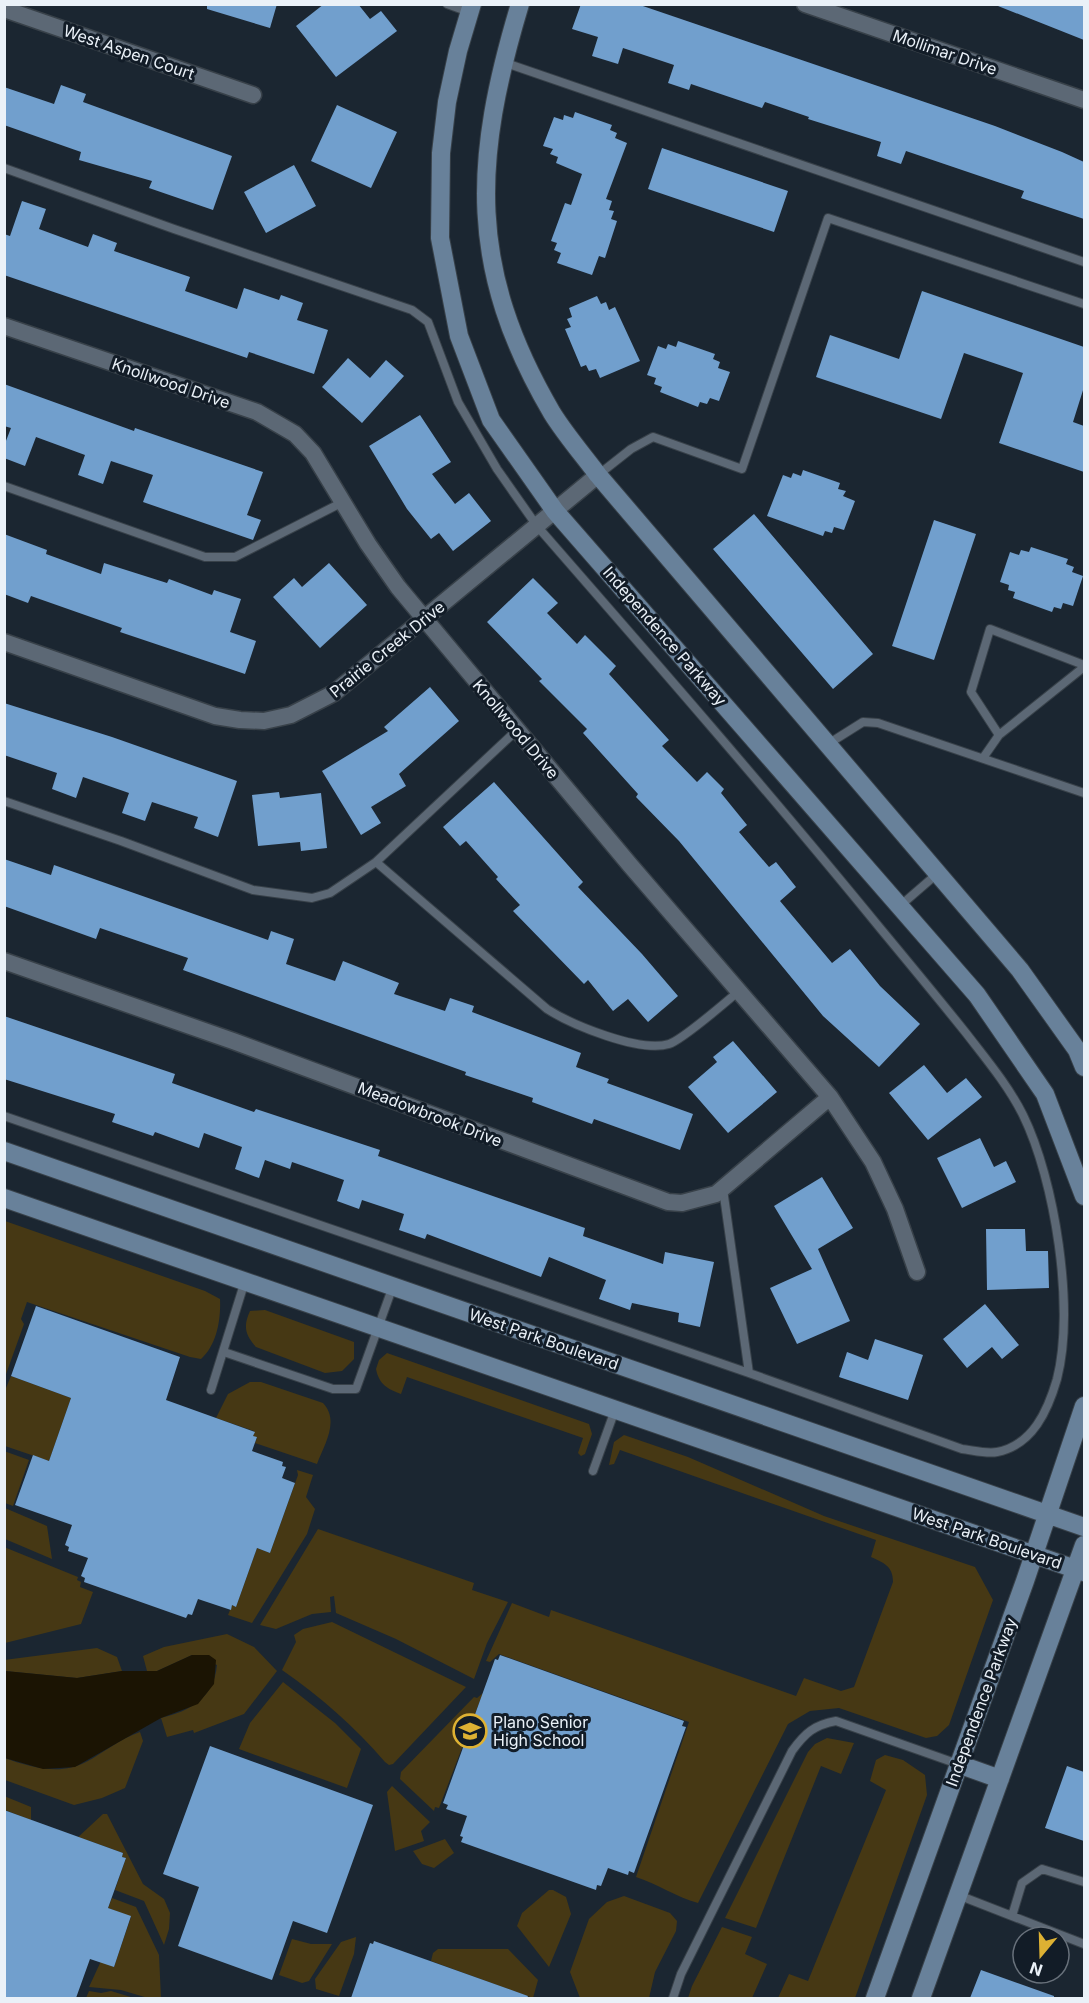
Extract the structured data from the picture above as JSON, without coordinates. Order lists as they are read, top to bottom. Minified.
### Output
{"streets":{"main road":["Independence Parkway","West Park Boulevard"],"street":["West Aspen Court","Mollimar Drive","Knollwood Drive","Prairie Creek Drive","Meadowbrook Drive"]},"crossings":[["Knollwood Drive","Prairie Creek Drive"],["Knollwood Drive","Meadowbrook Drive"],["Independence Parkway","Prairie Creek Drive"],["Independence Parkway","West Park Boulevard"]],"places":{"school or university":["Plano Senior High School"]},"north":"bottom"}
